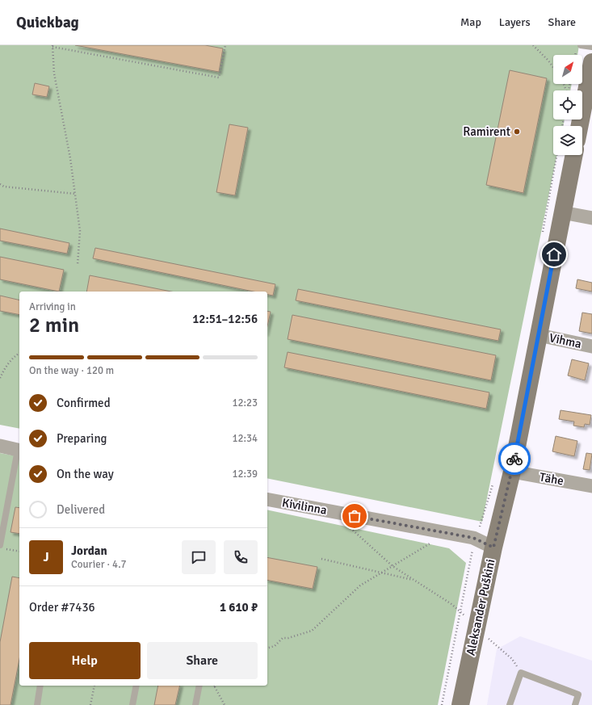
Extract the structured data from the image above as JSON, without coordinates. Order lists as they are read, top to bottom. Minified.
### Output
{"streets":{"main road":["Aleksander Puškini"],"street":["Vihma","Tähe","Kivilinna"]},"crossings":[["Vihma","Aleksander Puškini"],["Tähe","Aleksander Puškini"],["Kivilinna","Aleksander Puškini"]],"places":["Ramirent"],"north":"top right","page":{"header":"Quickbag","nav":["Map","Layers","Share"],"heading":["2 min","Arriving in","12:51–12:56"],"panel":["Jordan","Courier · 4.7","Order #7436","1 610 ₽"],"bar":"On the way · 120 m","list":[["Confirmed","12:23"],["Preparing","12:34"],["On the way","12:39"],"Delivered"],"round":"J","buttons":["Help","Share"]}}
